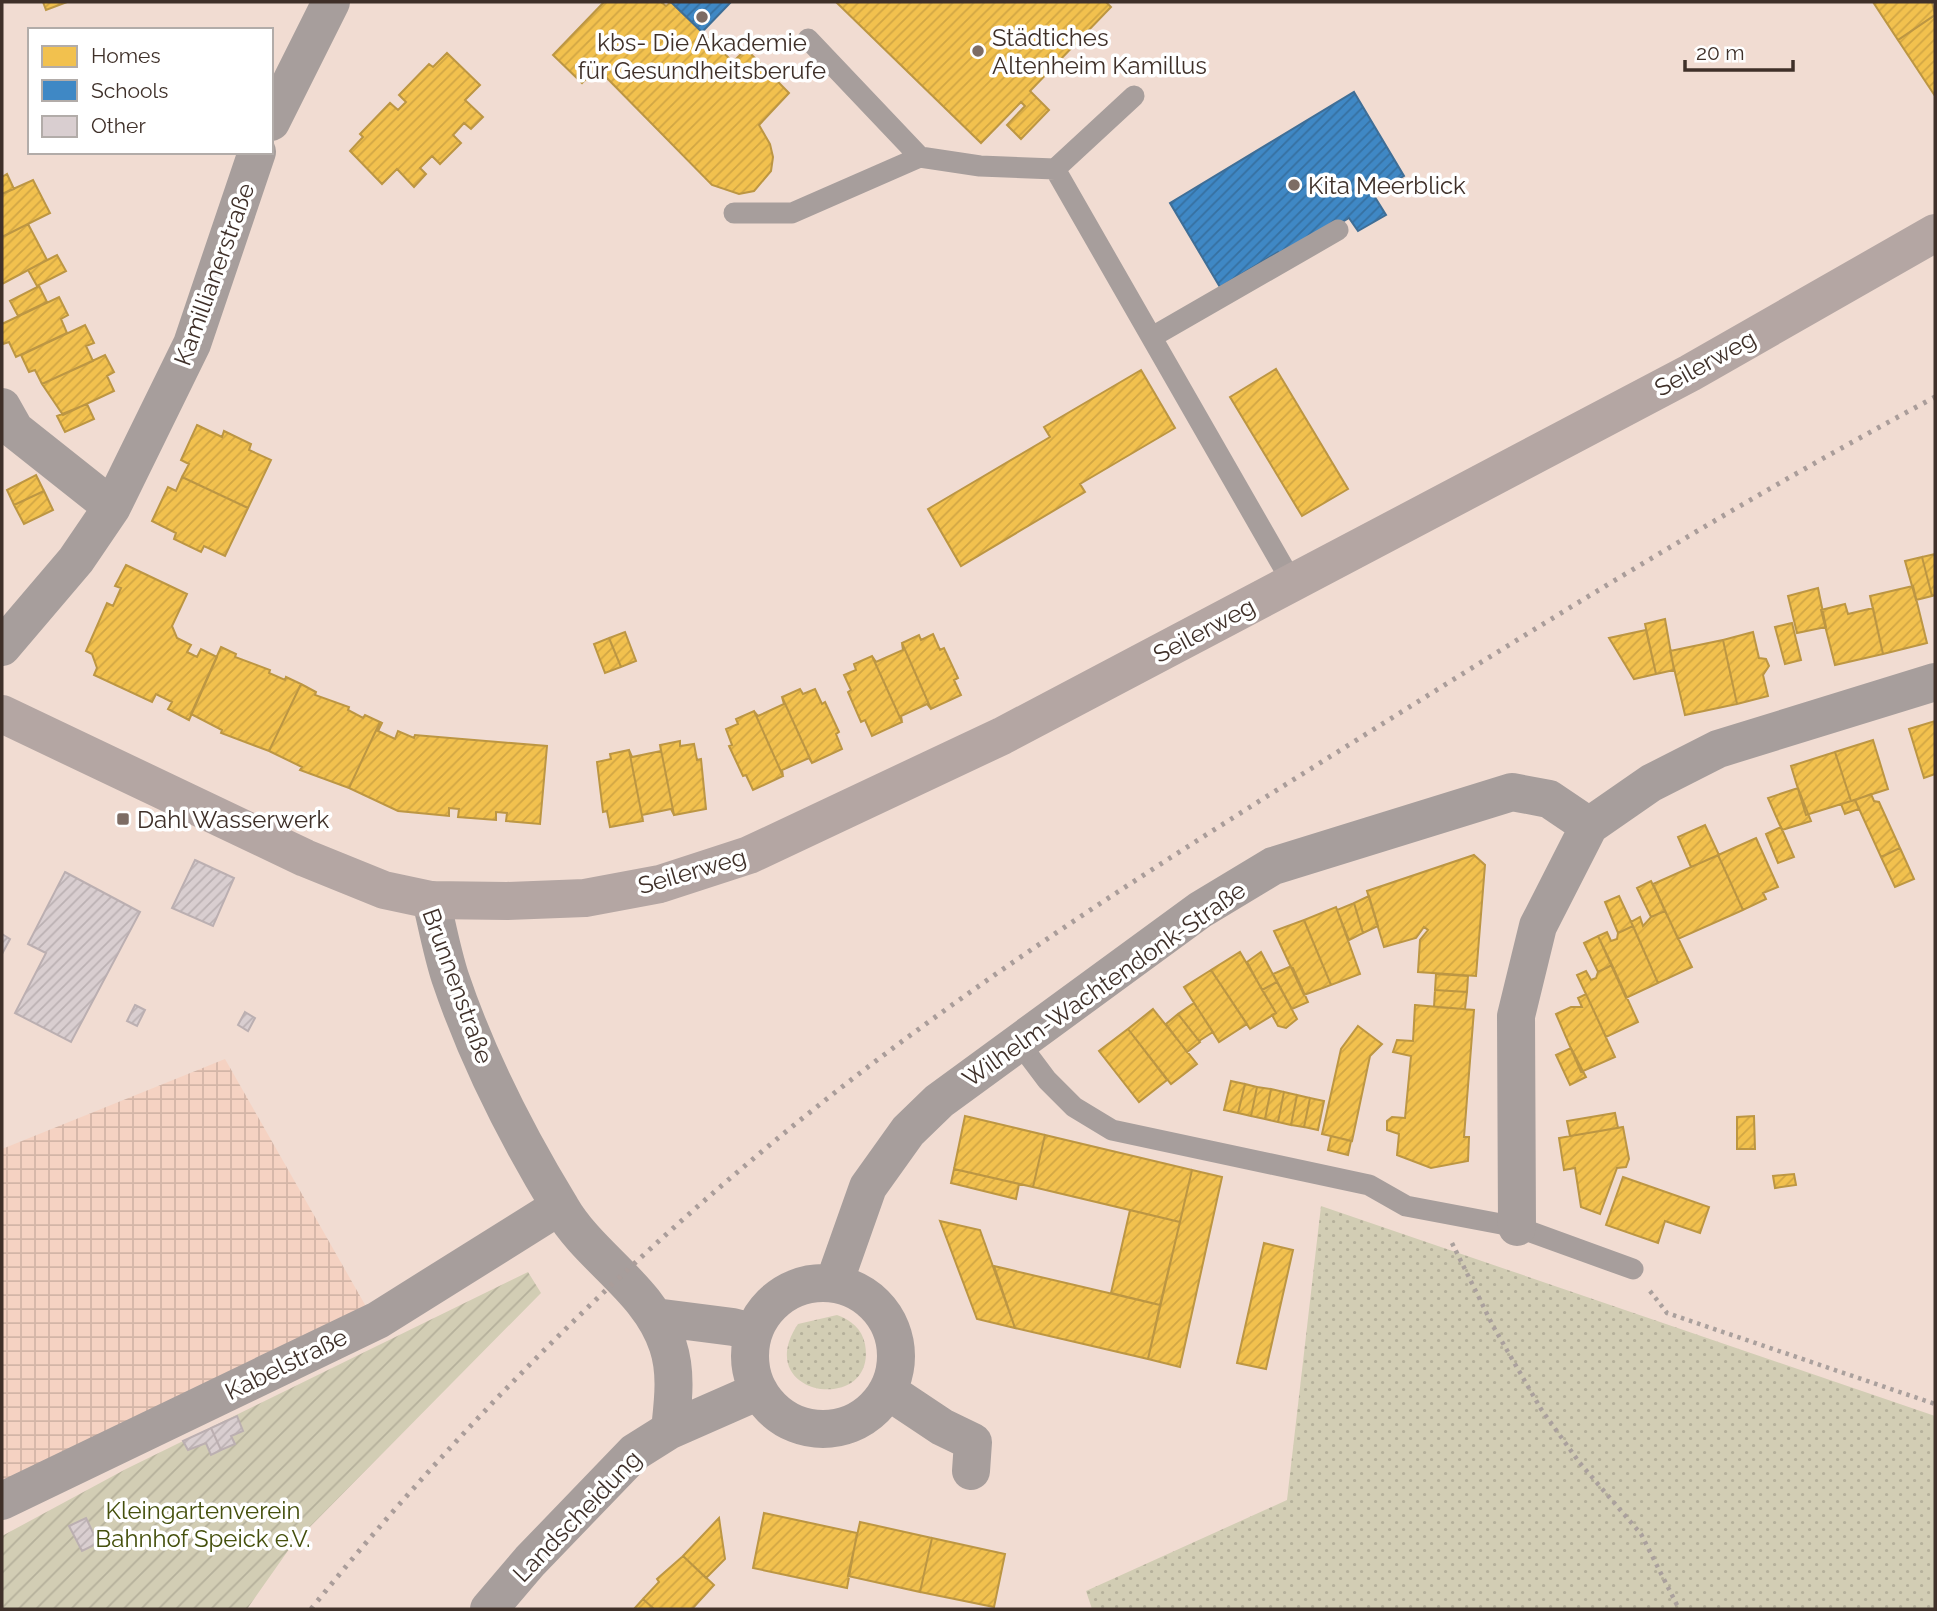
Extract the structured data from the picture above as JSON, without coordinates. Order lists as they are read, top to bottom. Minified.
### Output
{"streets":{"street":["Kamillianerstraße","Seilerweg","Wilhelm-Wachtendonk-Straße","Brunnenstraße","Kabelstraße","Landscheidung"]},"crossings":[["Seilerweg","Brunnenstraße"],["Wilhelm-Wachtendonk-Straße","Landscheidung"],["Brunnenstraße","Kabelstraße"],["Brunnenstraße","Landscheidung"]],"parks":["Kleingartenverein Bahnhof Speick e.V."],"places":{"other":["kbs- Die Akademie für Gesundheitsberufe","Städtiches Altenheim Kamillus","Kita Meerblick"],"transit":["Dahl Wasserwerk"]},"legend":["Homes","Schools","Other"],"scale_bar":"20 m"}
